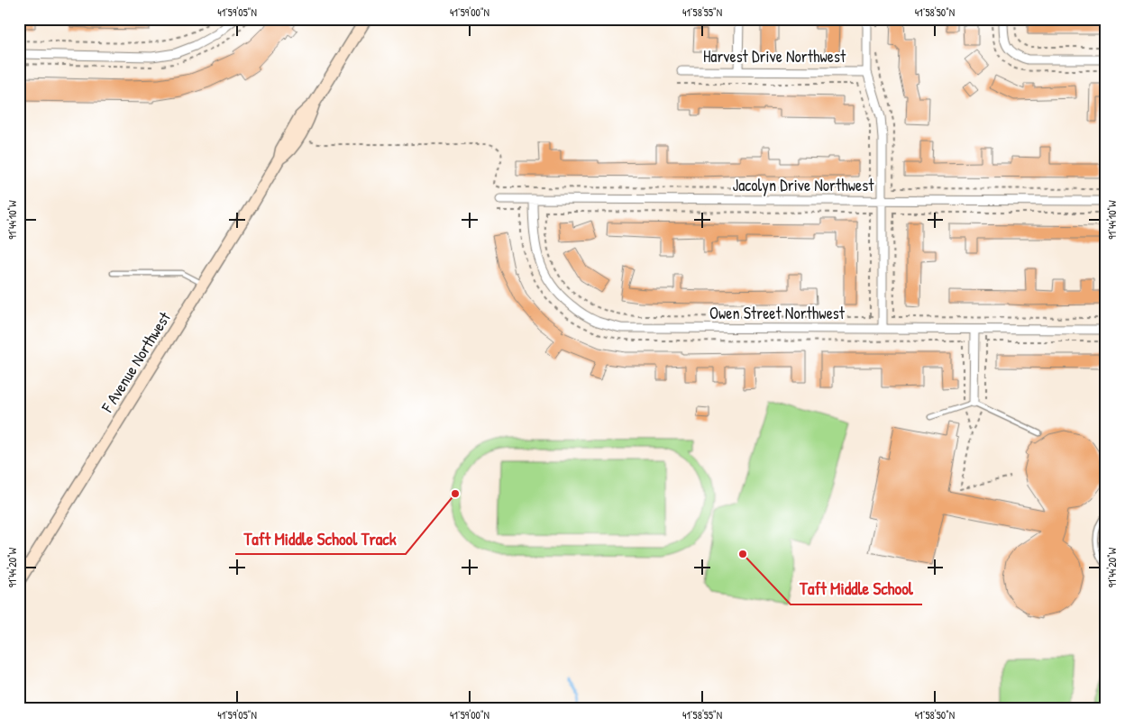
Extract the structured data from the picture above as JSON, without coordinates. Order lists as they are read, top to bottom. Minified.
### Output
{"streets":{"main road":["F Avenue Northwest"],"street":["Harvest Drive Northwest","Jacolyn Drive Northwest","Owen Street Northwest"]},"crossings":[["Jacolyn Drive Northwest","Owen Street Northwest"]],"places":["Taft Middle School Track","Taft Middle School"],"coordinates":["41°59'05\"N","41°59'00\"N","41°58'55\"N","41°58'50\"N","91°44'10\"W","91°44'20\"W"]}
